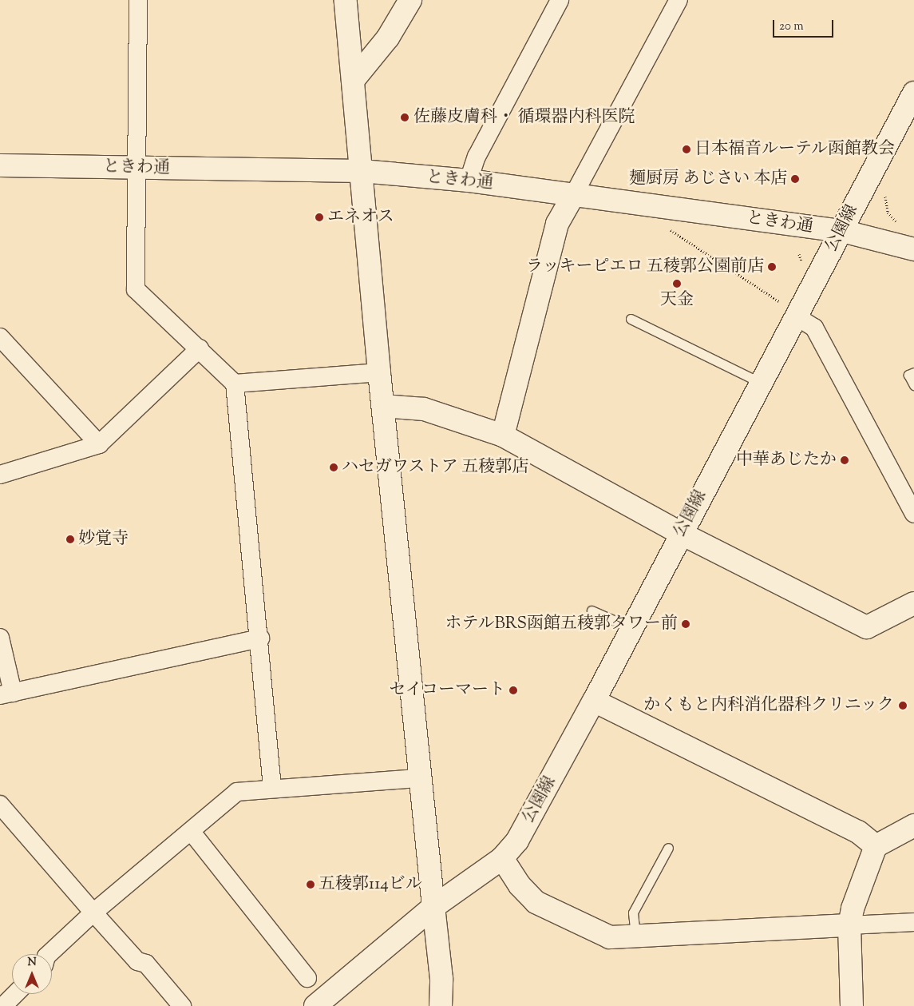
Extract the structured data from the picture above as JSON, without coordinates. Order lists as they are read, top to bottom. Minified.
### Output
{"streets":{"street":["ときわ通","公園線"]},"crossings":[["ときわ通","公園線"]],"places":["佐藤皮膚科・ 循環器内科医院","日本福音ルーテル函館教会","麺厨房 あじさい 本店","エネオス","ラッキーピエロ 五稜郭公園前店","天金","中華あじたか","ハセガワストア 五稜郭店","妙覚寺","ホテルBRS函館五稜郭タワー前","セイコーマート","かくもと内科消化器科クリニック","五稜郭114ビル"],"scale_bar":"20 m","north":"top"}
